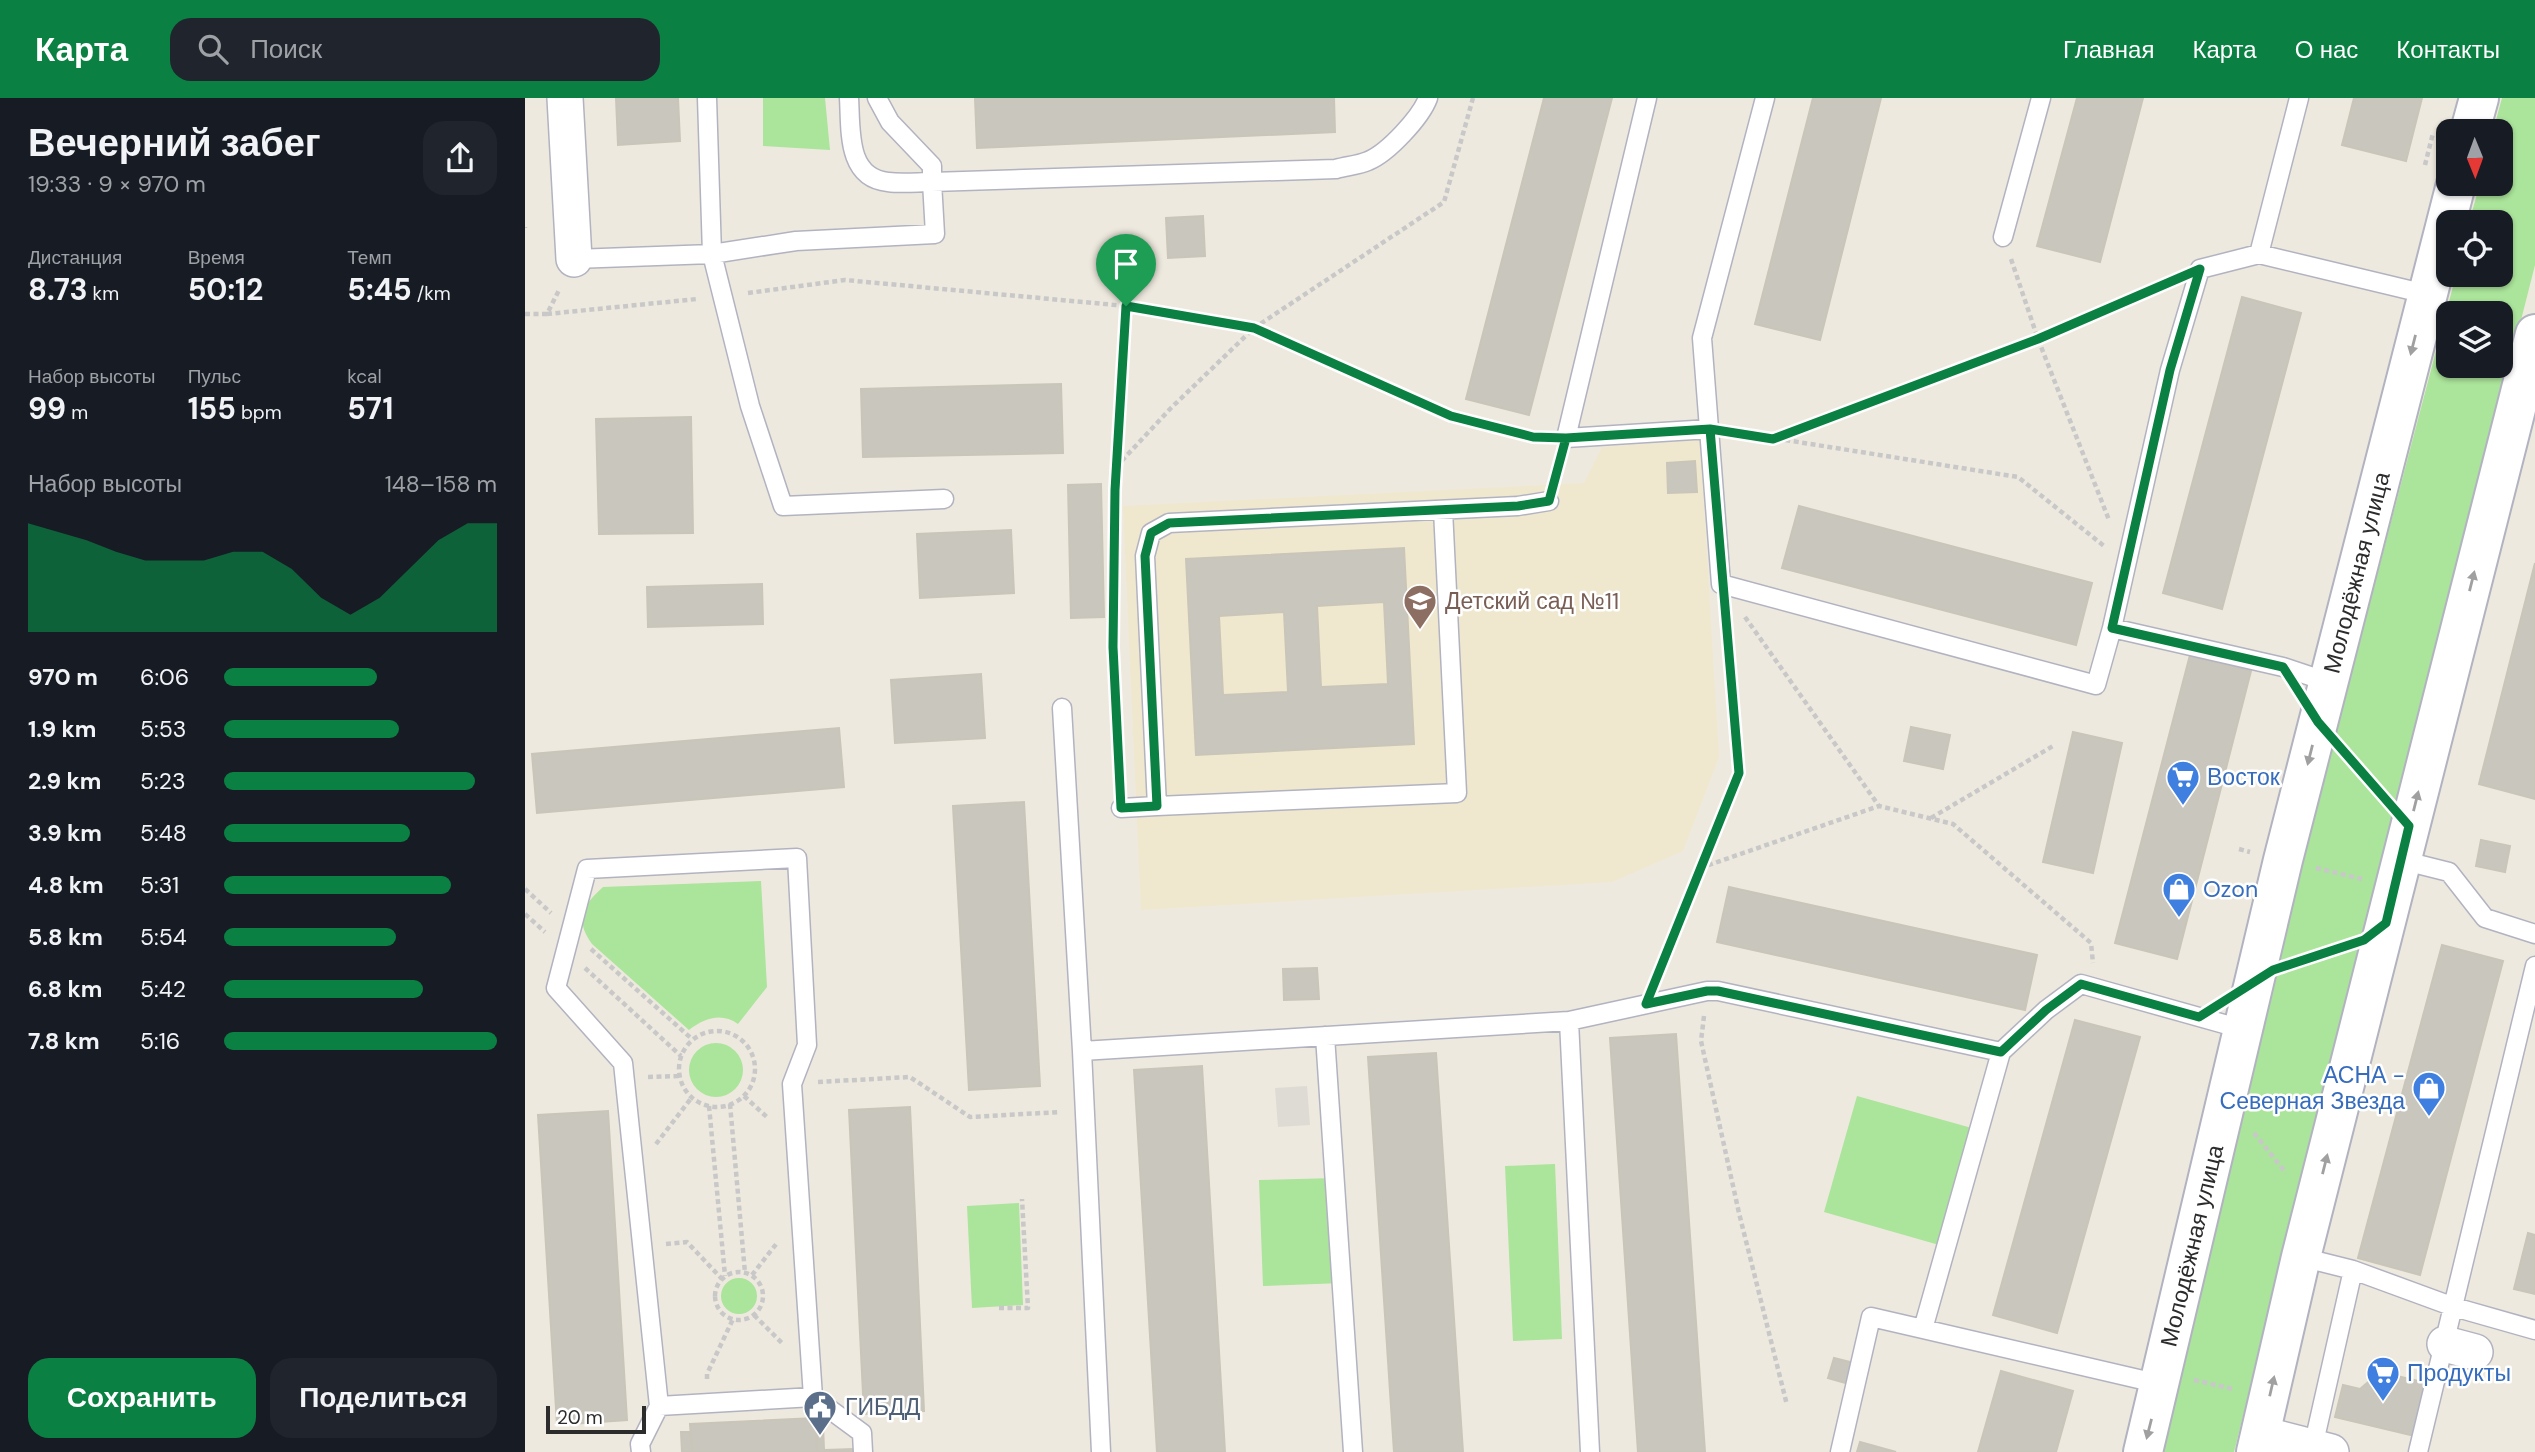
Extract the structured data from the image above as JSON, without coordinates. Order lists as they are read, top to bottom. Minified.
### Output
{"streets":{"street":["Молодёжная улица"]},"places":{"school or university":["Детский сад №11"],"supermarket":["Восток","Продукты"],"shop":["Ozon","АСНА - Северная Звезда"],"public building":["ГИБДД"]},"scale_bar":"20 m","north":"bottom","page":{"header":"Карта","search":"Поиск","nav":["Главная","Карта","О нас","Контакты"],"heading":["Вечерний забег","19:33 · 9 × 970 m"],"stats":[["Дистанция","8.73 km"],["Время","50:12"],["Темп","5:45 /km"],["Набор высоты","99 m"],["Пульс","155 bpm"],["kcal","571"]],"chart":["Набор высоты","148–158 m"],"list":[{"name":"970 m","note":"6:06"},{"name":"1.9 km","note":"5:53"},{"name":"2.9 km","note":"5:23"},{"name":"3.9 km","note":"5:48"},{"name":"4.8 km","note":"5:31"},{"name":"5.8 km","note":"5:54"},{"name":"6.8 km","note":"5:42"},{"name":"7.8 km","note":"5:16"}],"buttons":["Сохранить","Поделиться"],"scale":"20 m"}}
